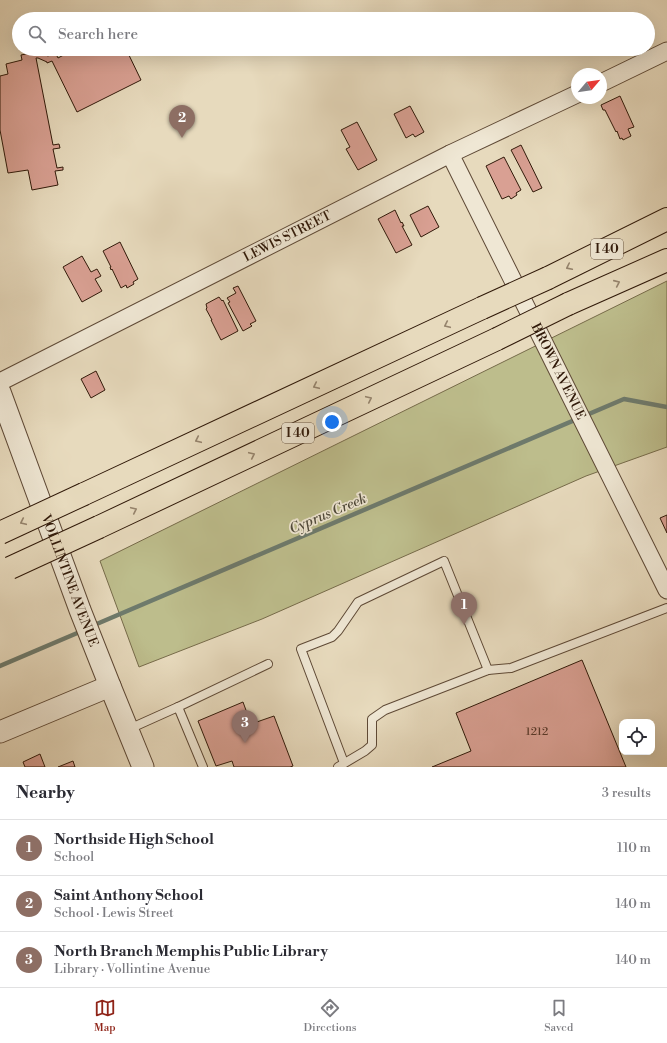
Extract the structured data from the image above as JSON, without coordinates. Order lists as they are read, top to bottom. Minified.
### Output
{"streets":{"highway":["I 40"],"street":["LEWIS STREET","BROWN AVENUE","VOLLINTINE AVENUE"]},"crossings":[["LEWIS STREET","BROWN AVENUE"]],"water":["Cyprus Creek"],"house_numbers":["1212"],"north":"top right","page":{"search":"Search here","pins":["2","1","3"],"heading":["Nearby","3 results"],"list":[{"mark":"1","name":"Northside High School","note":"School","value":"110 m"},{"mark":"2","name":"Saint Anthony School","note":"School · Lewis Street","value":"140 m"},{"mark":"3","name":"North Branch Memphis Public Library","note":"Library · Vollintine Avenue","value":"140 m"}],"nav":["Map","Directions","Saved"]}}
